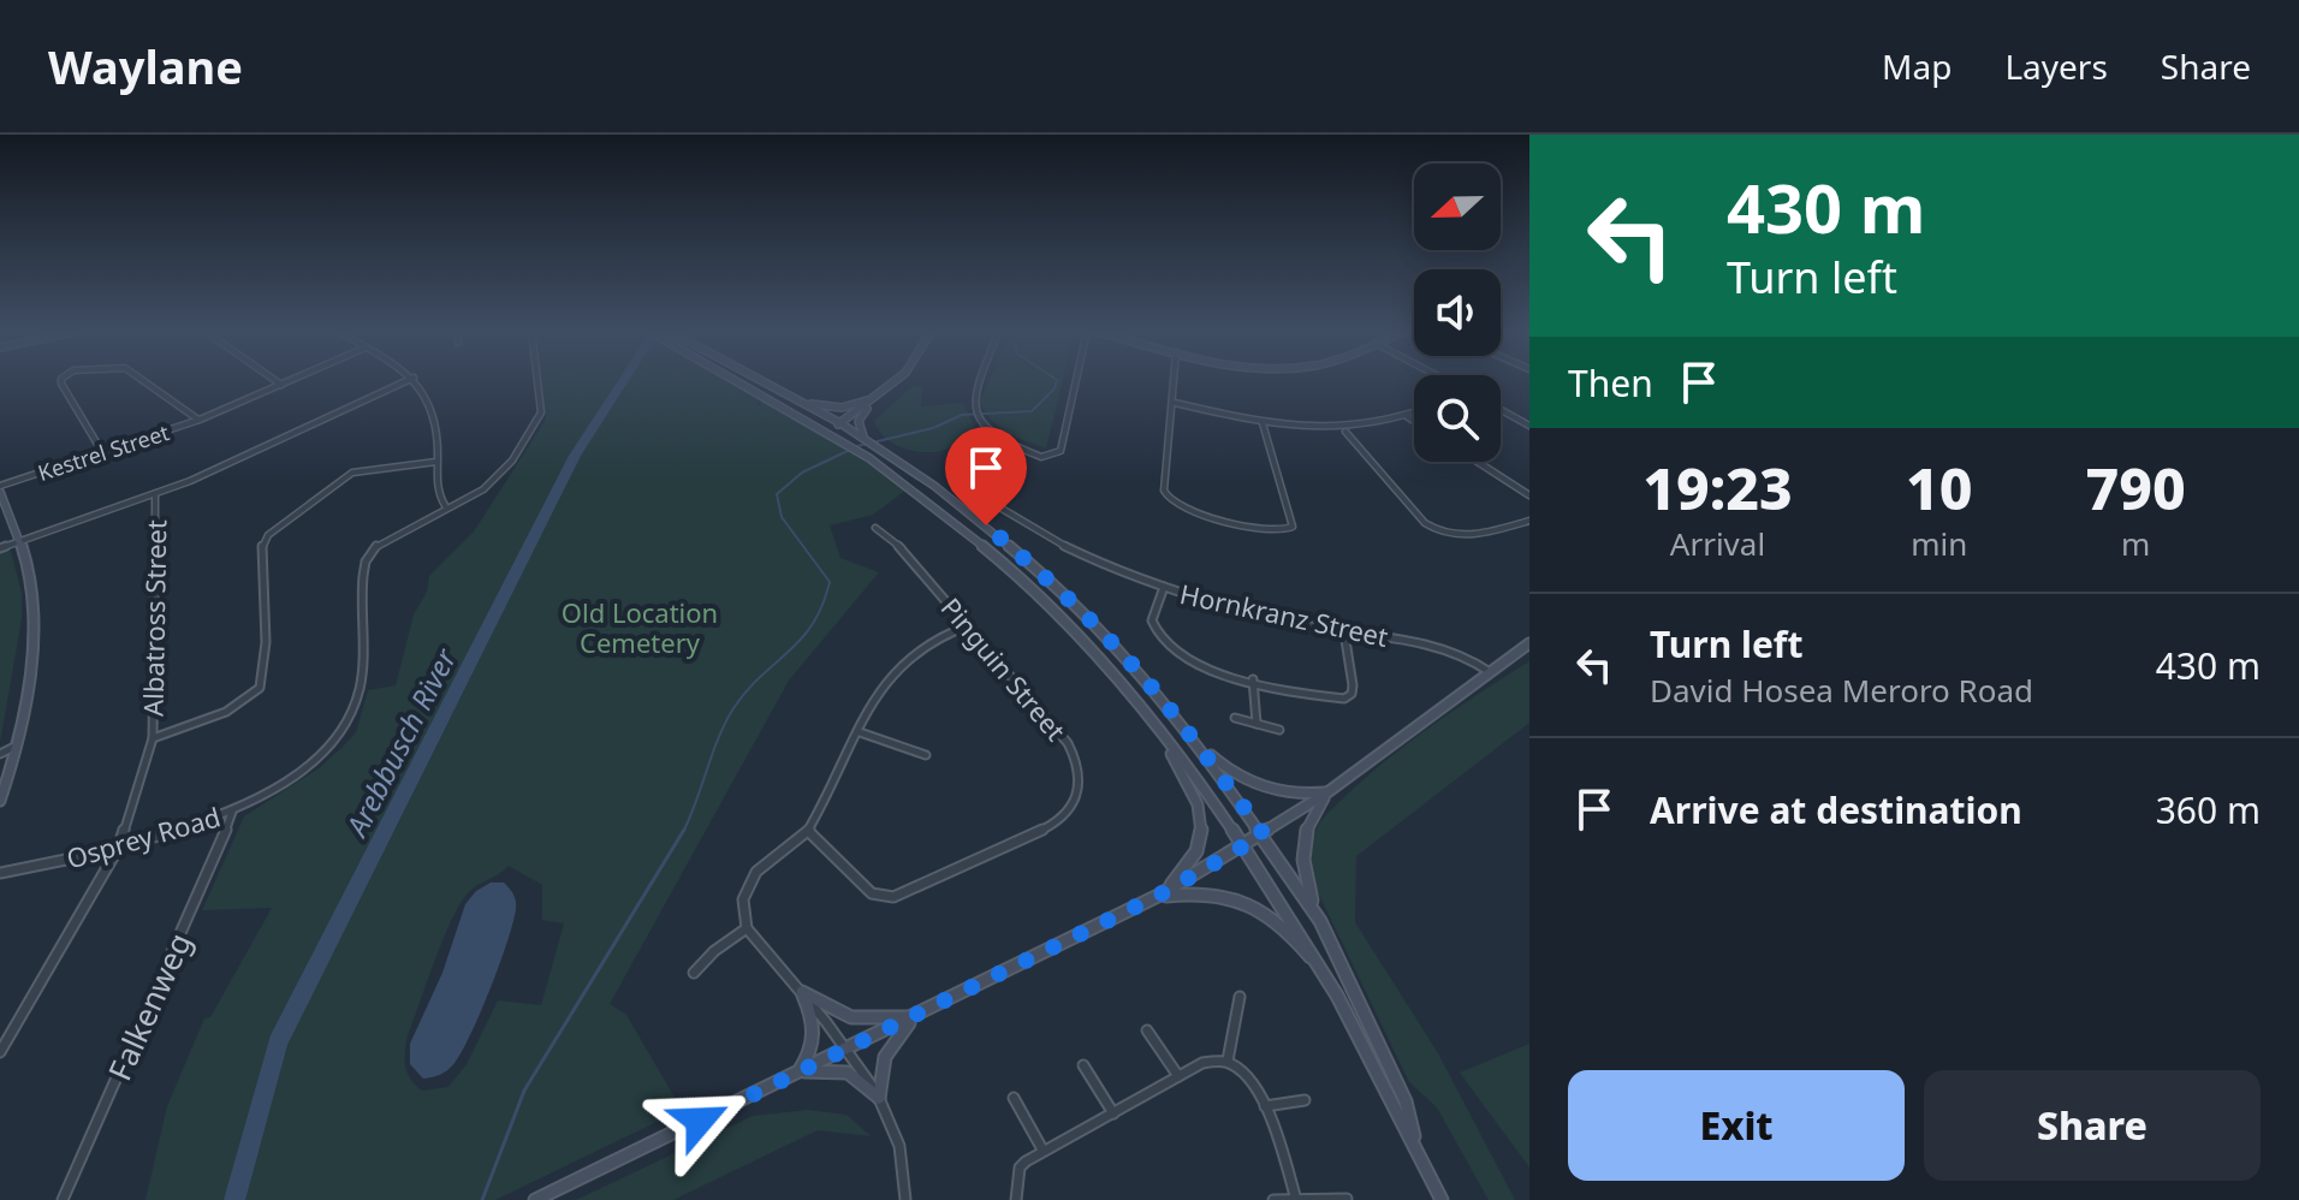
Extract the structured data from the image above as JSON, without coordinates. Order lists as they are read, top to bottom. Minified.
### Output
{"streets":{"street":["Kestrel Street","Hornkranz Street","Albatross Street","Pinguin Street","Osprey Road","Falkenweg"]},"crossings":[["Albatross Street","Osprey Road"],["Osprey Road","Falkenweg"]],"water":["Arebbusch River"],"parks":["Old Location Cemetery"],"north":"left","page":{"header":"Waylane","nav":["Map","Layers","Share"],"turn":["430 m","Turn left"],"then":"Then","eta":["19:23","Arrival","10","min","790","m"],"list":[{"name":"Turn left","note":"David Hosea Meroro Road","value":"430 m"},{"name":"Arrive at destination","value":"360 m"}],"buttons":["Exit","Share"]}}
